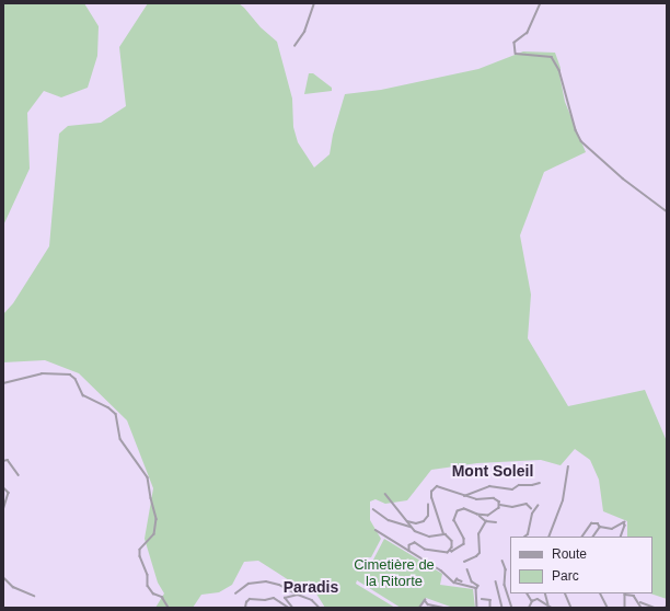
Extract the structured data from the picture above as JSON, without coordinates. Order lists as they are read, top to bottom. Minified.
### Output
{"districts":["Mont Soleil","Paradis"],"parks":["Cimetière de la Ritorte"],"legend":["Route","Parc"]}
